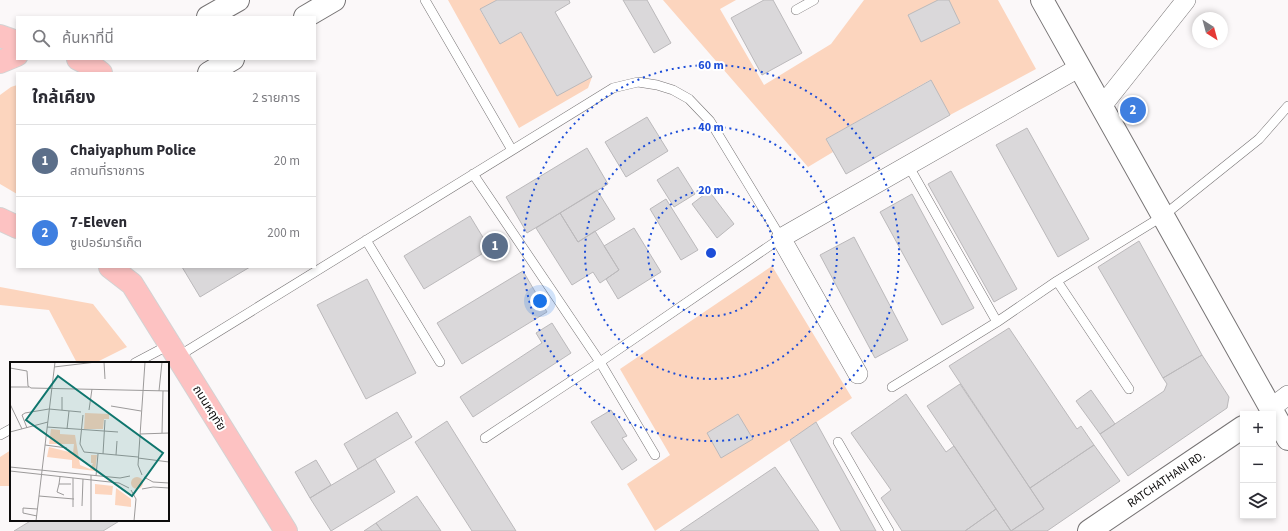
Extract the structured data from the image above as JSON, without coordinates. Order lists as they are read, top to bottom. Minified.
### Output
{"streets":{"main road":["ถนนหฤทัย","RATCHATHANI RD."]},"north":"bottom right","page":{"search":"ค้นหาที่นี่","heading":["ใกล้เคียง","2 รายการ"],"pins":["2","1"],"list":[{"mark":"1","name":"Chaiyaphum Police","note":"สถานที่ราชการ","value":"20 m"},{"mark":"2","name":"7-Eleven","note":"ซูเปอร์มาร์เก็ต","value":"200 m"}],"map_buttons":["+","−"]},"rings":["60 m","40 m","20 m"]}
